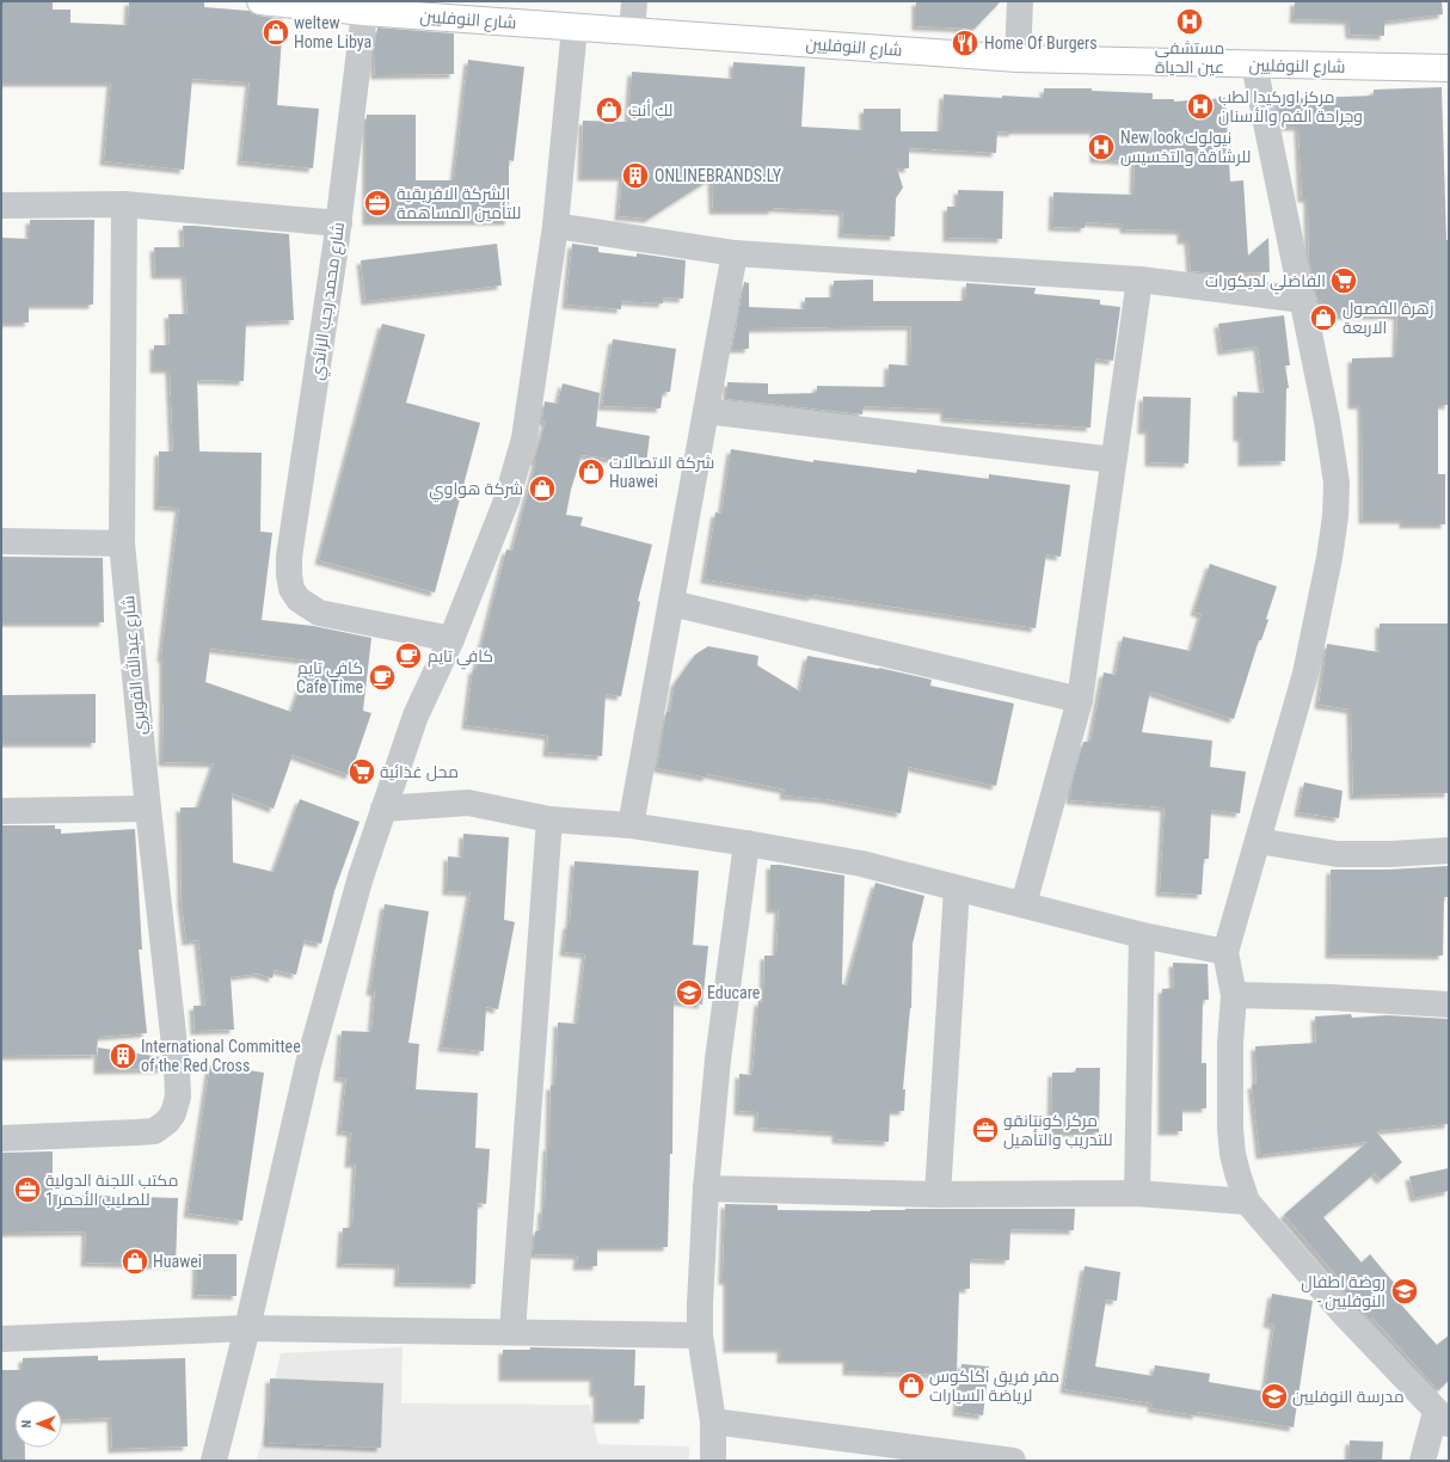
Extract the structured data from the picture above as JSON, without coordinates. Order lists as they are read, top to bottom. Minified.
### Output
{"streets":{"main road":["شارع النوفليين"],"street":["شارع محمد رجب الزائدي","شارع عبدالله القويري"]},"crossings":[["شارع النوفليين","شارع محمد رجب الزائدي"]],"places":{"hospital":["مستشفى عين الحياة","مركز اوركيدا لطب وجراحة الفم والأسنان","New look نيولوك للرشاقة والتخسيس"],"shop":["weltew Home Libya","لكِ أنتِ","زهرة الفصول الاربعة","شركة الاتصالات Huawei","شركة هواوي","Huawei","مقر فريق اكاكوس لرياضة السيارات"],"restaurant":["Home Of Burgers"],"building":["ONLINEBRANDS.LY","International Committee of the Red Cross"],"office":["الشركة الافريقية للتأمين المساهمة","مركز كونتانقو للتدريب والتأهيل","مكتب اللجنة الدولية للصليب الأحمر 1"],"supermarket":["الفاضلي لديكورات","محل غذائية"],"cafe":["كافي تايم","كافي تايم Cafe Time"],"school or university":["Educare","روضة اطفال - النوفليين","مدرسة النوفليين"]},"north":"left"}
